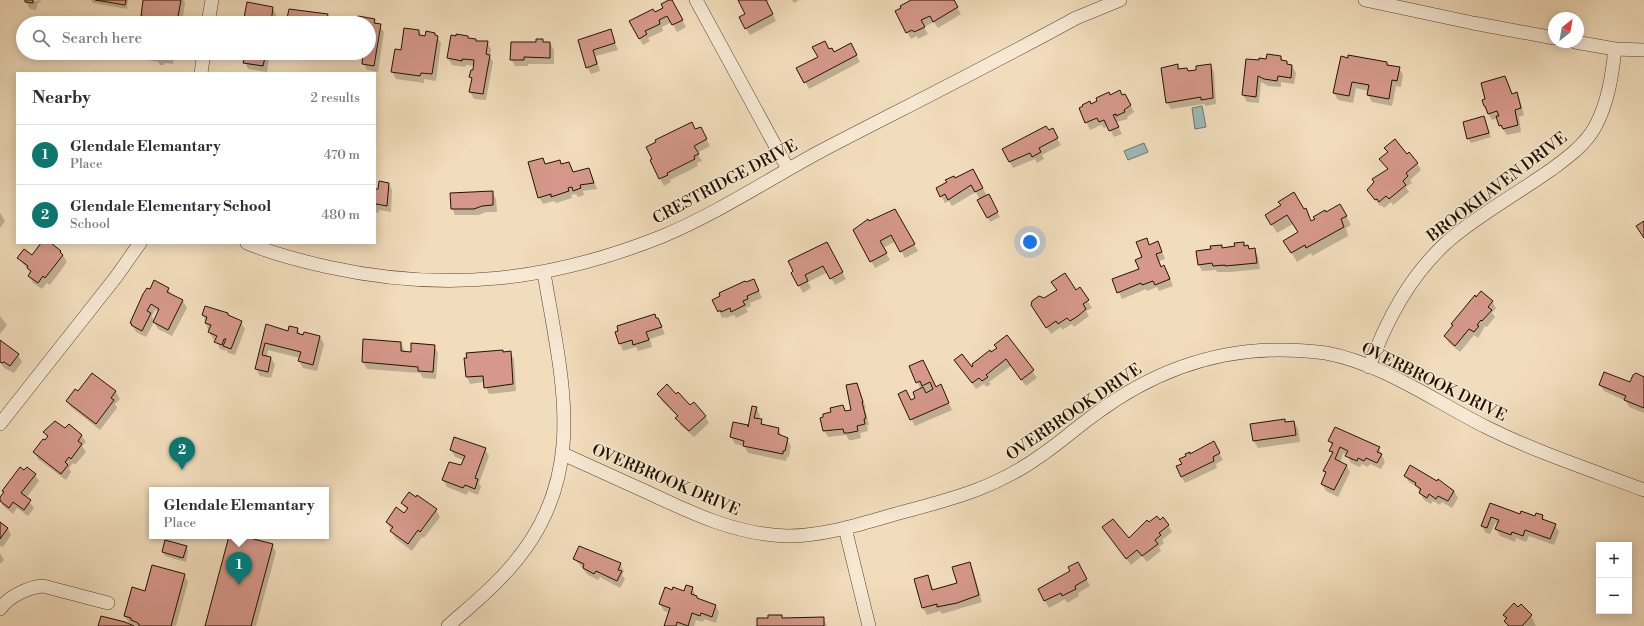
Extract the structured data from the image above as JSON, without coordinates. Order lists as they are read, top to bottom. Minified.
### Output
{"streets":{"street":["CRESTRIDGE DRIVE","BROOKHAVEN DRIVE","OVERBROOK DRIVE"]},"crossings":[["BROOKHAVEN DRIVE","OVERBROOK DRIVE"]],"north":"top right","page":{"search":"Search here","heading":["Nearby","2 results"],"list":[{"mark":"1","name":"Glendale Elemantary","note":"Place","value":"470 m"},{"mark":"2","name":"Glendale Elementary School","note":"School","value":"480 m"}],"pins":["2","1"],"popup":["Glendale Elemantary","Place"],"map_buttons":["+","−"]}}
